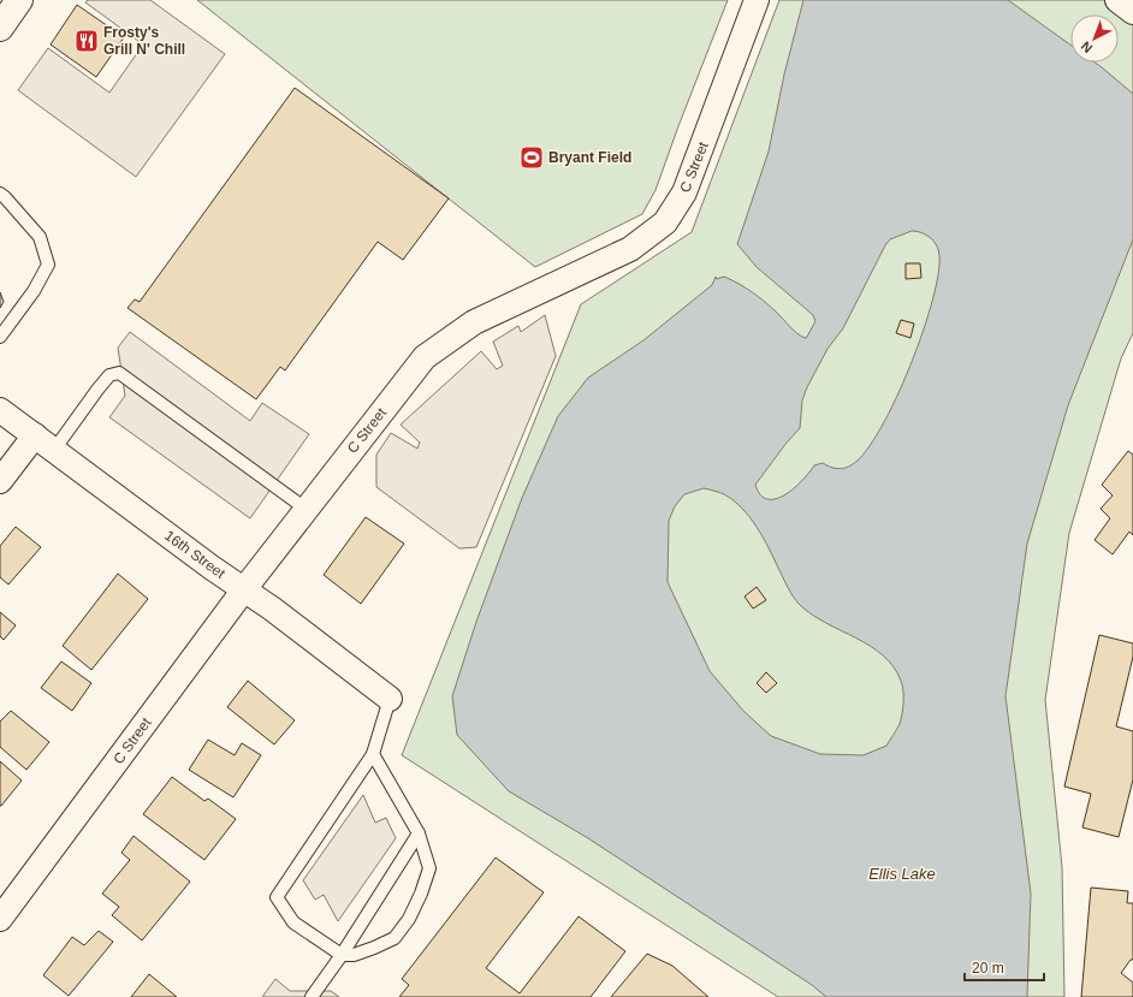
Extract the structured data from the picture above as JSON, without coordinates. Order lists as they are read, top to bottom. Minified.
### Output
{"streets":{"street":["C Street","16th Street"]},"crossings":[["C Street","16th Street"]],"water":["Ellis Lake"],"places":{"restaurant":["Frosty's Grill N' Chill"],"sports":["Bryant Field"]},"scale_bar":"20 m","north":"bottom left"}
